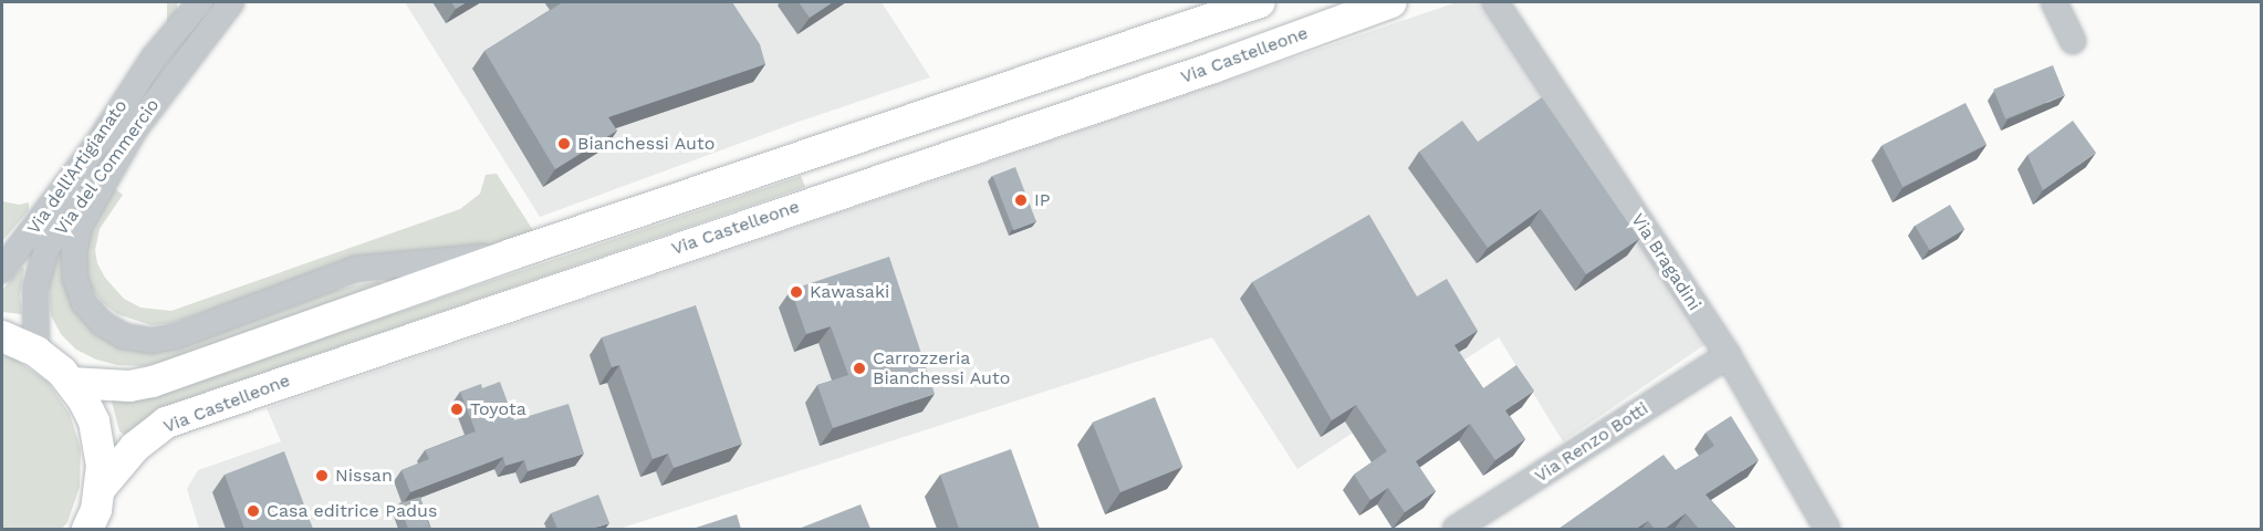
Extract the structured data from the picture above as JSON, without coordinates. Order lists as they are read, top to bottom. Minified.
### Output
{"streets":{"main road":["Via Castelleone"],"street":["Via dell'Artigianato","Via del Commercio","Via Bragadini","Via Renzo Botti"]},"crossings":[["Via Bragadini","Via Renzo Botti"]],"places":["Bianchessi Auto","IP","Kawasaki","Carrozzeria Bianchessi Auto","Toyota","Nissan","Casa editrice Padus"]}
